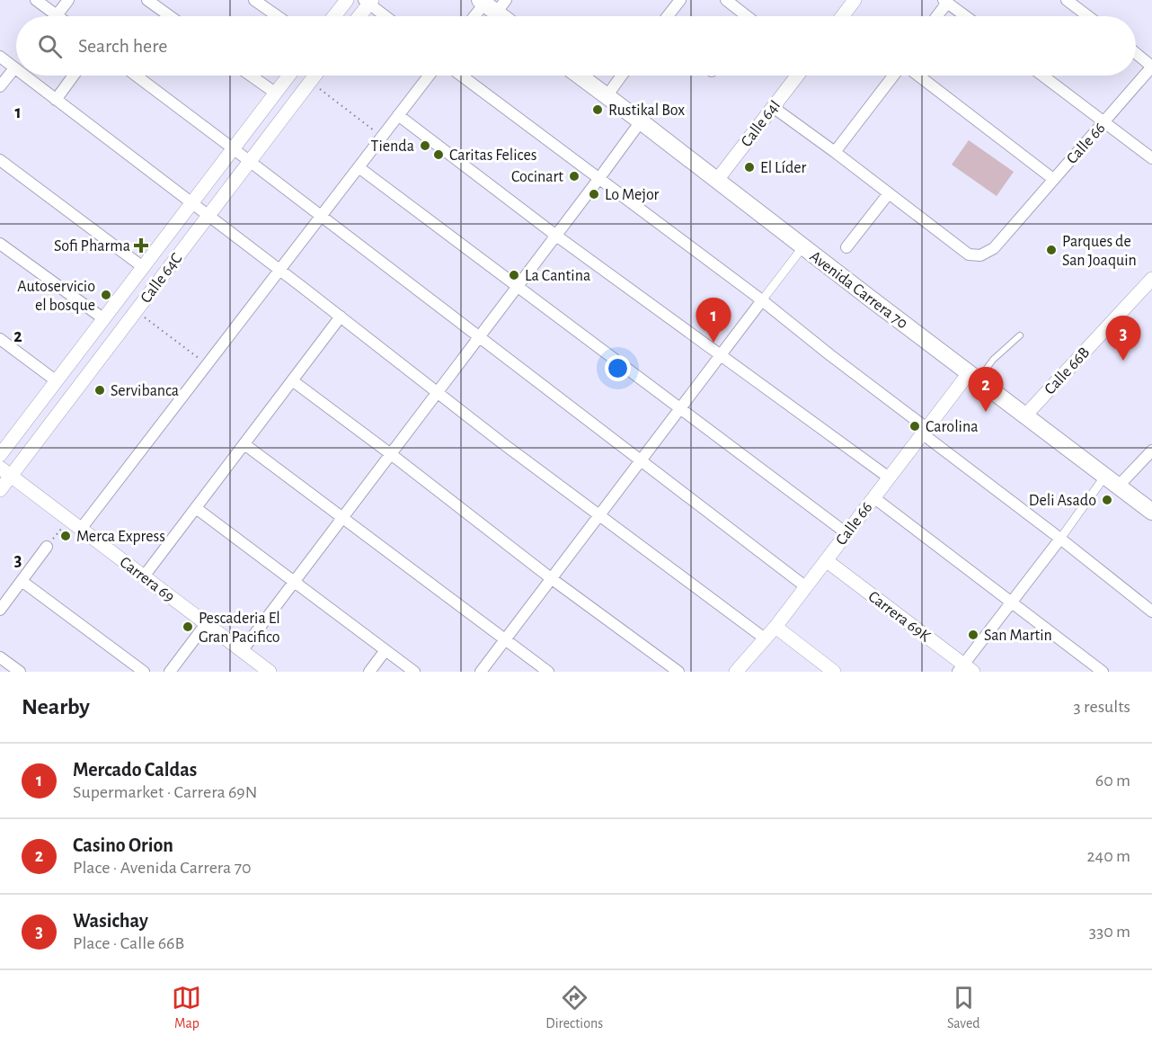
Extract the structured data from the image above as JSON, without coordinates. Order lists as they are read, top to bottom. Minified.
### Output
{"streets":{"main road":["Avenida Carrera 70"],"street":["Calle 64I","Calle 66","Calle 64C","Calle 66B","Carrera 69","Carrera 69K"]},"crossings":[["Calle 64I","Avenida Carrera 70"],["Calle 66","Avenida Carrera 70"],["Calle 66","Carrera 69K"],["Calle 64C","Carrera 69"],["Avenida Carrera 70","Calle 66B"]],"places":{"other":["Rustikal Box","Tienda","Caritas Felices","El Líder","Cocinart","Lo Mejor","Parques de San Joaquin","La Cantina","Autoservicio el bosque","Servibanca","Carolina","Deli Asado","Merca Express","Pescaderia El Gran Pacifico","San Martin"],"health":["Sofi Pharma"]},"page":{"search":"Search here","pins":["1","3","2"],"heading":["Nearby","3 results"],"list":[{"mark":"1","name":"Mercado Caldas","note":"Supermarket · Carrera 69N","value":"60 m"},{"mark":"2","name":"Casino Orion","note":"Place · Avenida Carrera 70","value":"240 m"},{"mark":"3","name":"Wasichay","note":"Place · Calle 66B","value":"330 m"}],"nav":["Map","Directions","Saved"]},"grid":{"rows":["1","2","3"]}}
